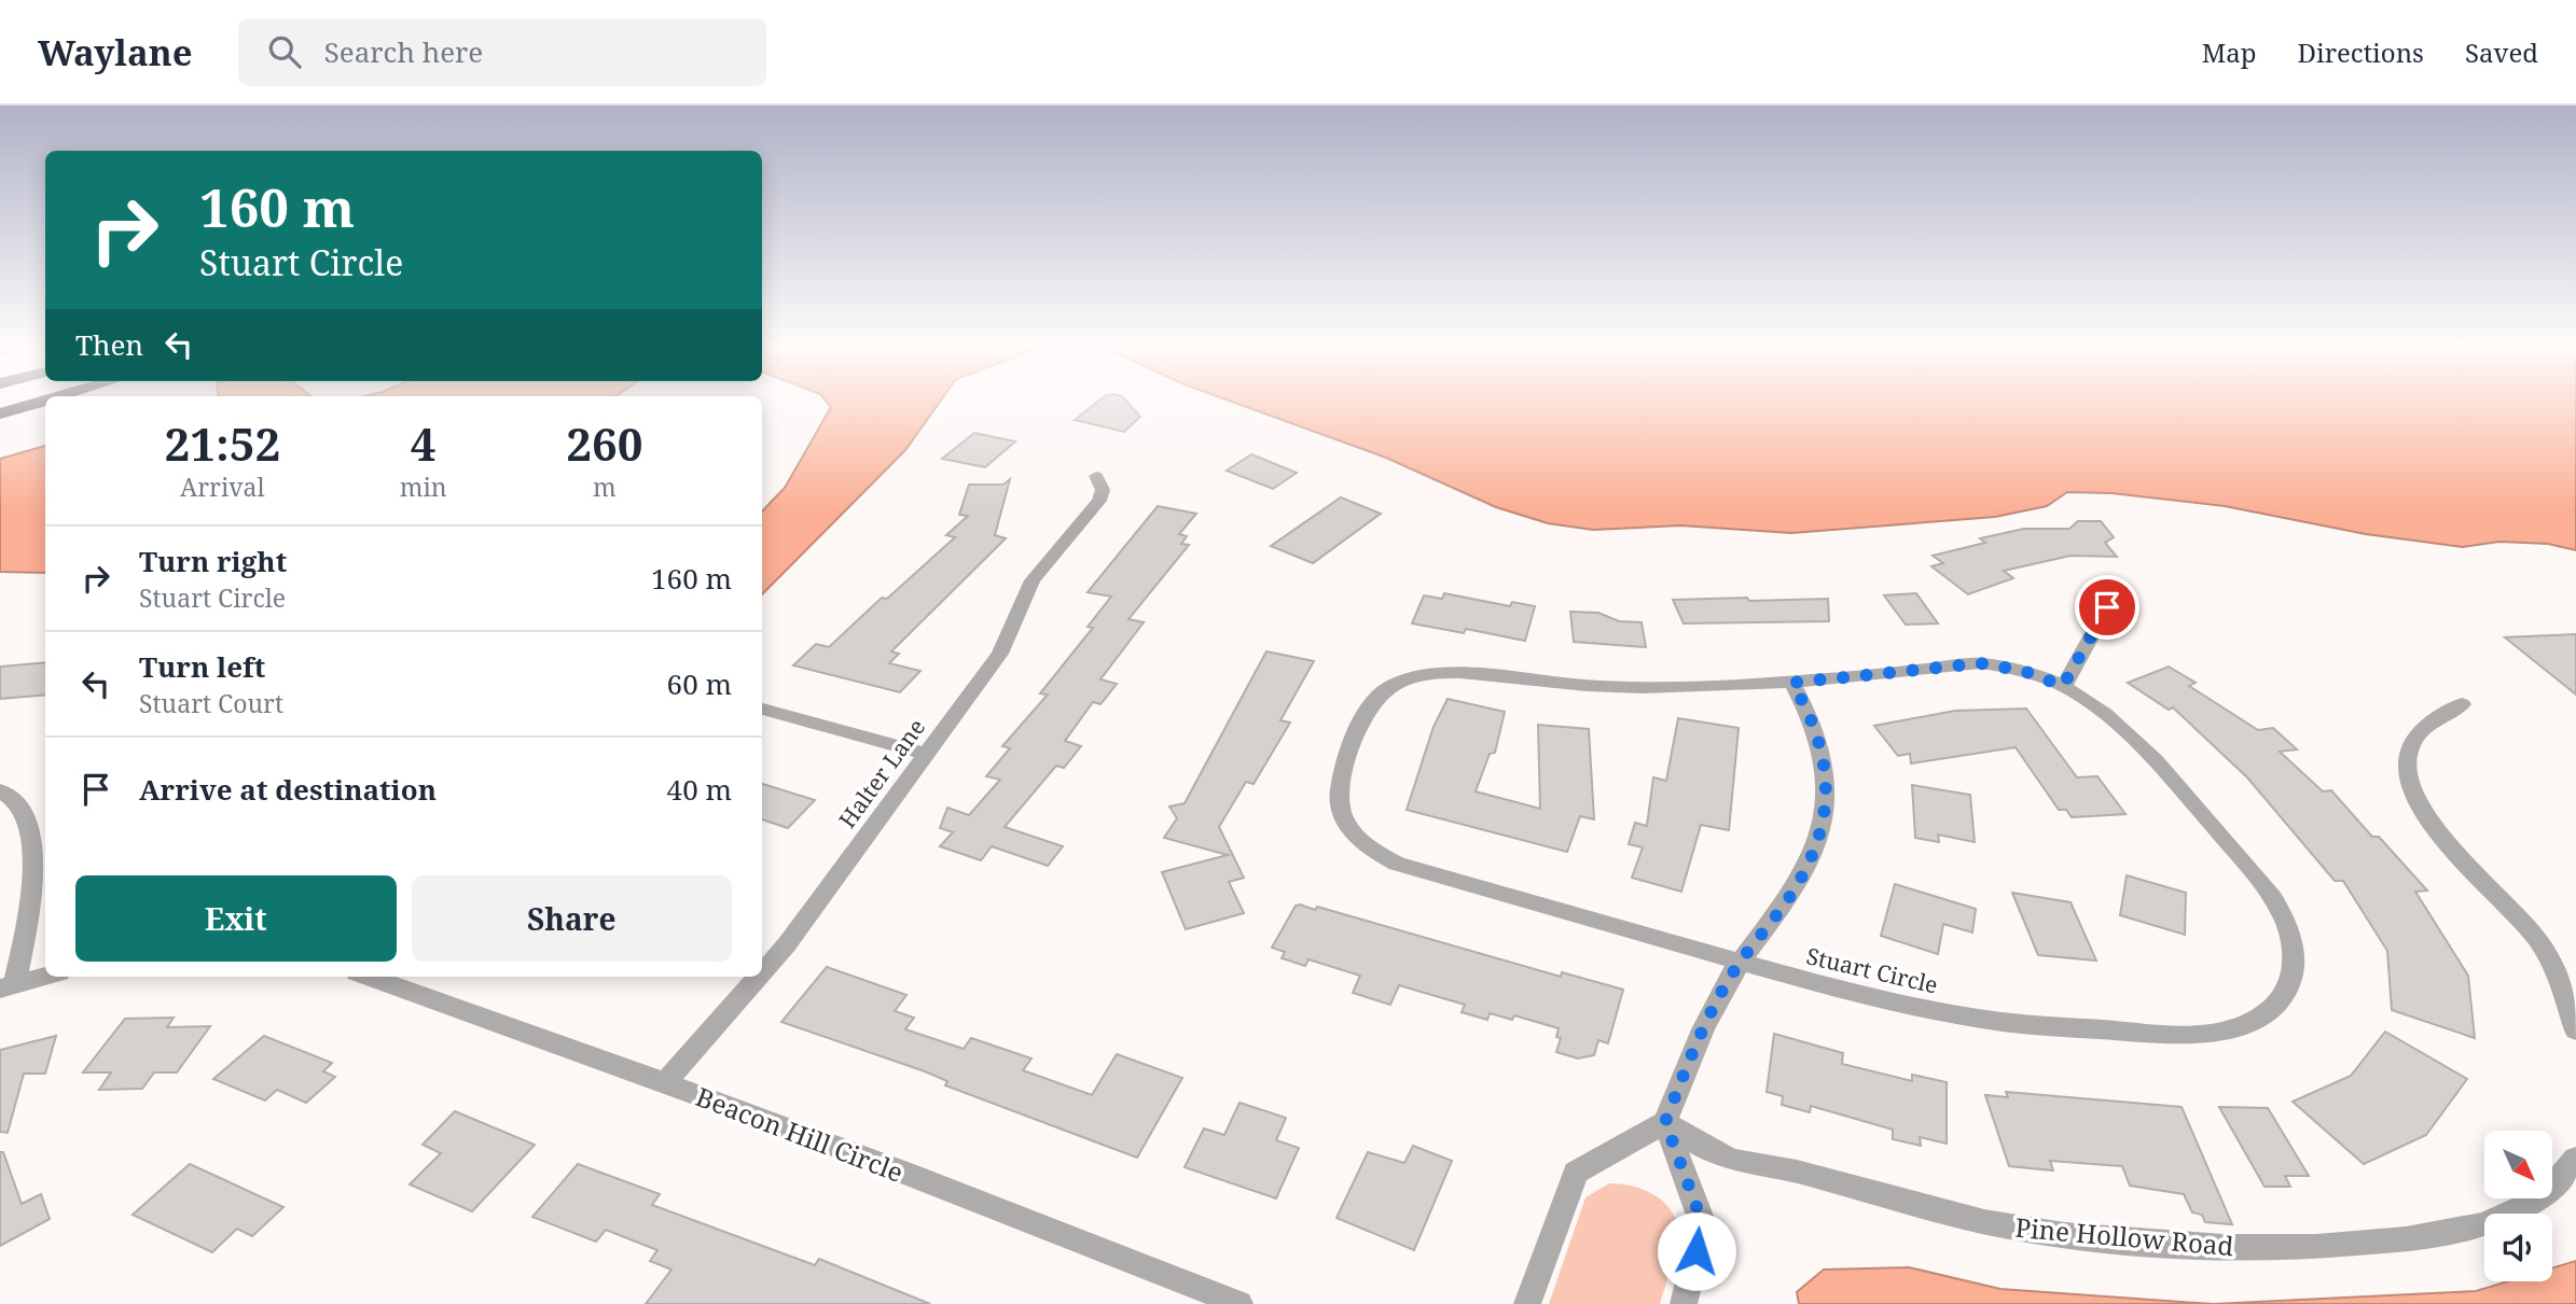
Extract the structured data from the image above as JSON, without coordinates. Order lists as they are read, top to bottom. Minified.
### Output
{"streets":{"street":["Halter Lane","Stuart Circle","Beacon Hill Circle","Pine Hollow Road"]},"crossings":[["Halter Lane","Beacon Hill Circle"]],"north":"bottom right","page":{"header":"Waylane","search":"Search here","nav":["Map","Directions","Saved"],"turn":["160 m","Stuart Circle"],"then":"Then","eta":["21:52","Arrival","4","min","260","m"],"list":[{"name":"Turn right","note":"Stuart Circle","value":"160 m"},{"name":"Turn left","note":"Stuart Court","value":"60 m"},{"name":"Arrive at destination","value":"40 m"}],"buttons":["Exit","Share"]}}
